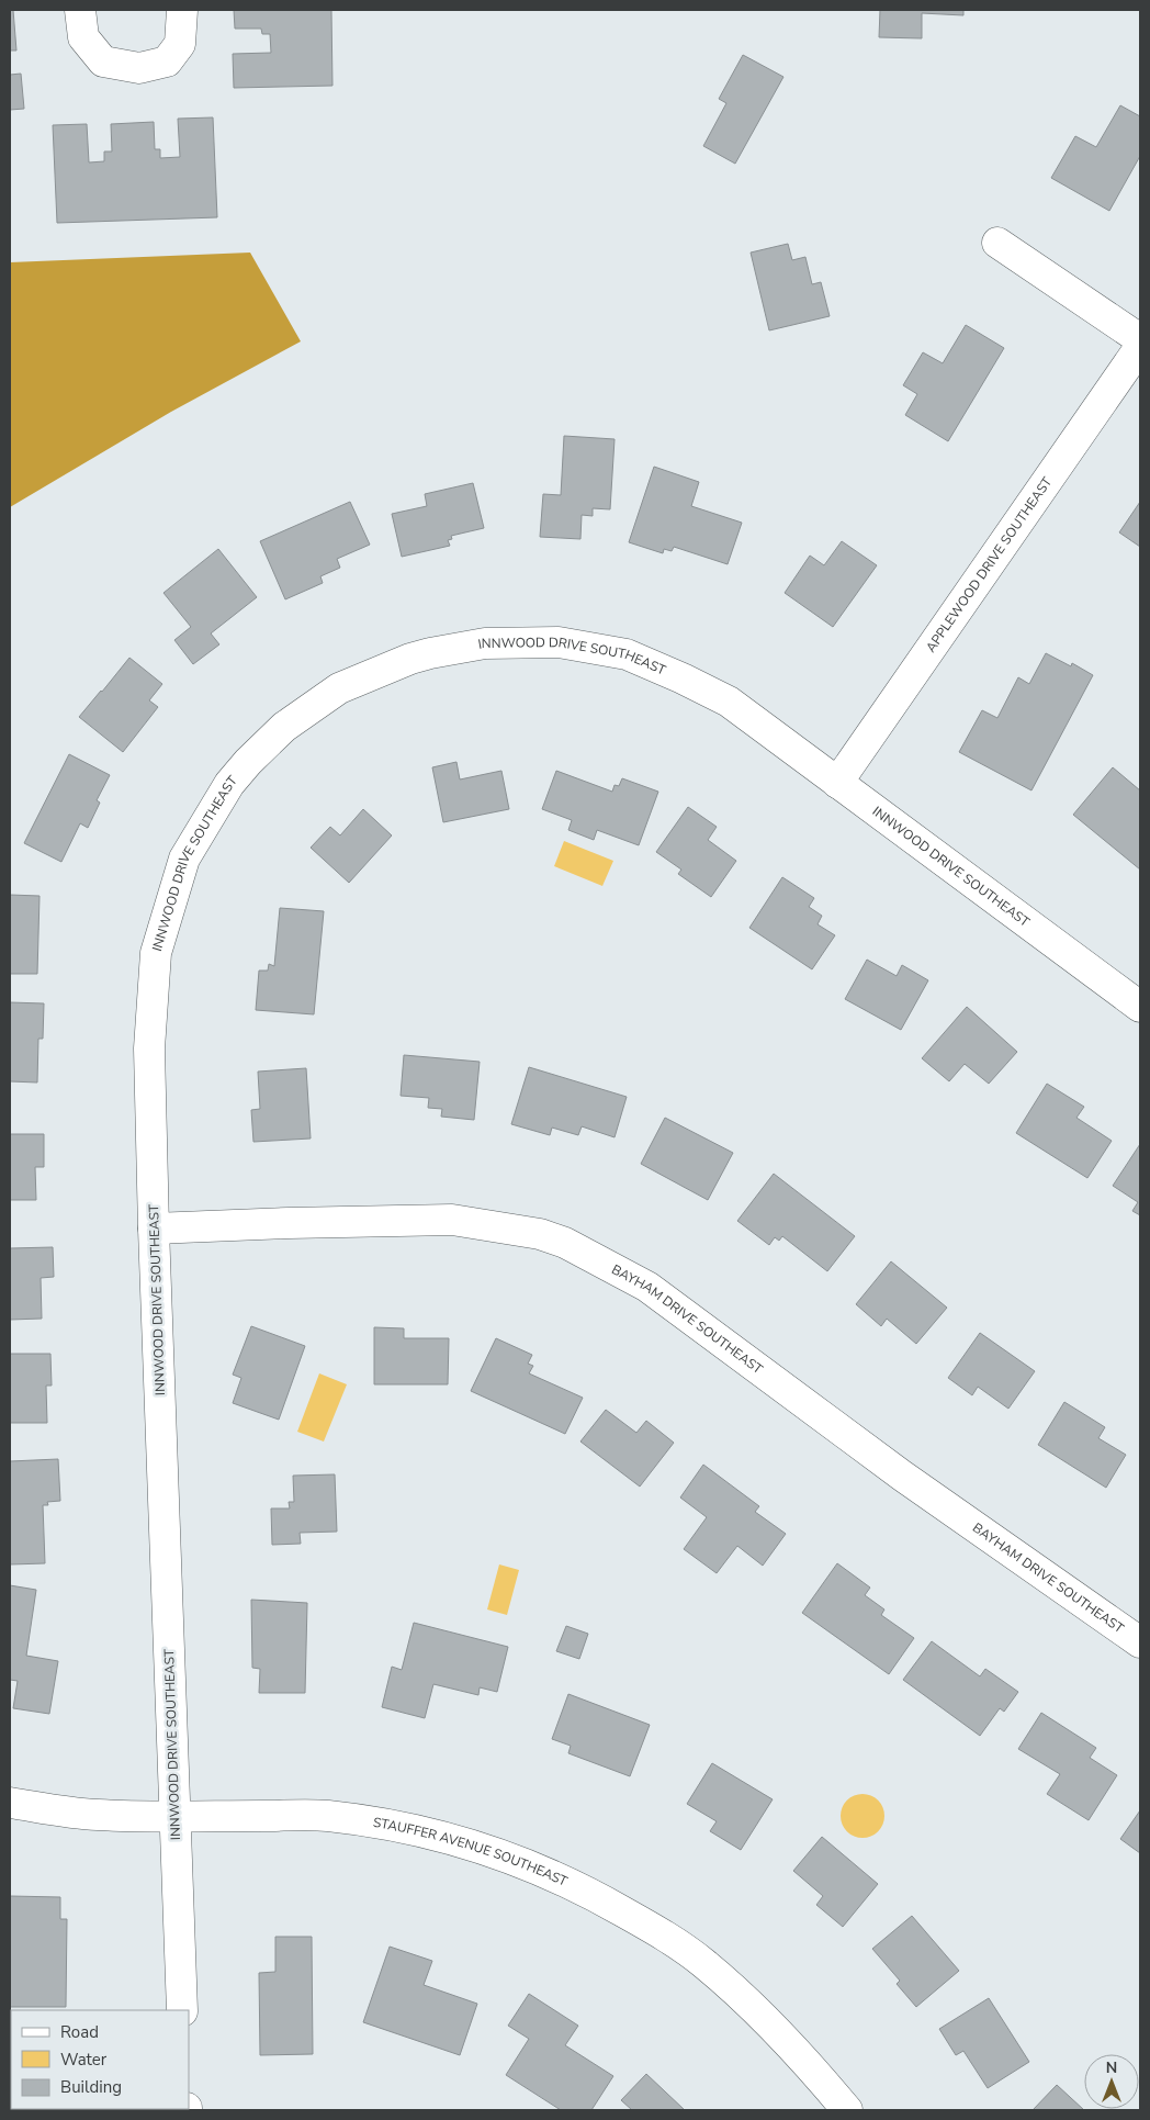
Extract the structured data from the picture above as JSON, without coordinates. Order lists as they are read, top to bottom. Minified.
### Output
{"streets":{"street":["APPLEWOOD DRIVE SOUTHEAST","INNWOOD DRIVE SOUTHEAST","BAYHAM DRIVE SOUTHEAST","STAUFFER AVENUE SOUTHEAST"]},"crossings":[["APPLEWOOD DRIVE SOUTHEAST","INNWOOD DRIVE SOUTHEAST"],["INNWOOD DRIVE SOUTHEAST","BAYHAM DRIVE SOUTHEAST"],["INNWOOD DRIVE SOUTHEAST","STAUFFER AVENUE SOUTHEAST"]],"legend":["Road","Water","Building"],"north":"top"}
